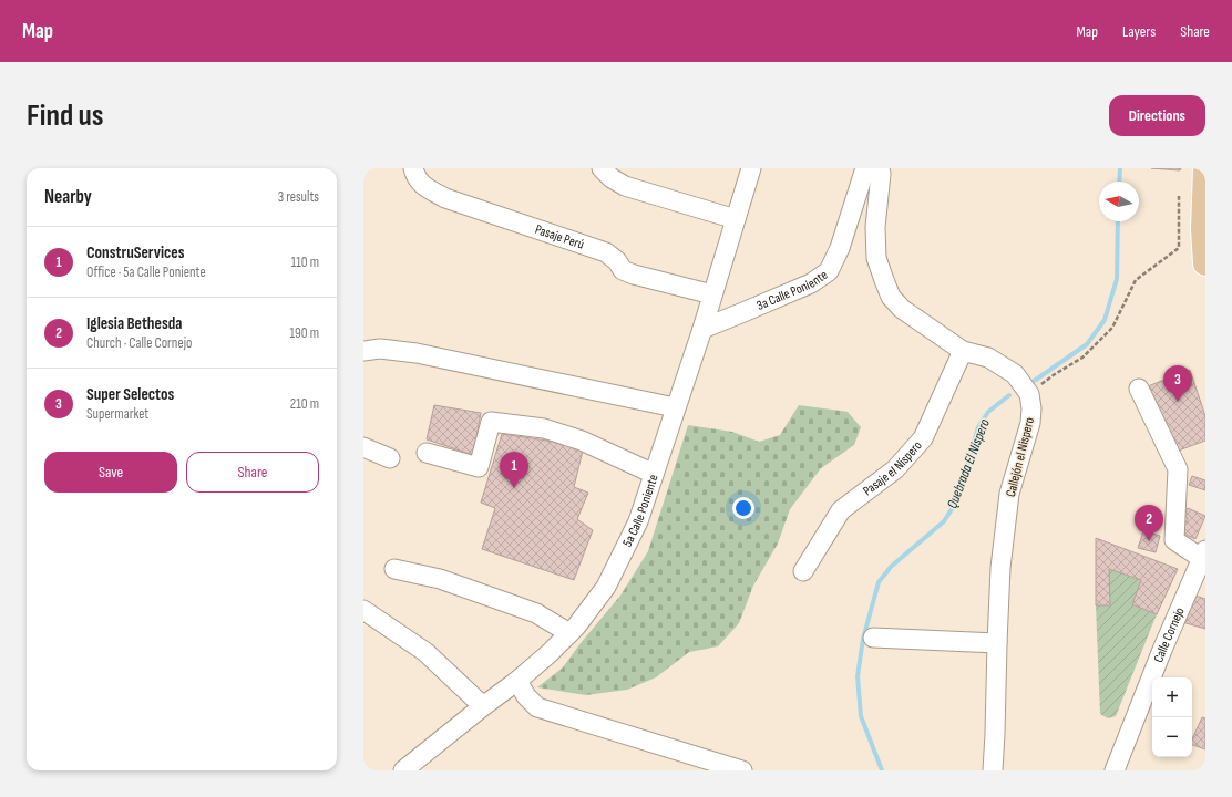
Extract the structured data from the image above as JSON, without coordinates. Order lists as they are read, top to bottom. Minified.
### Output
{"streets":{"street":["Pasaje Perú","3a Calle Poniente","Callejón el Nispero","Pasaje el Níspero","5a Calle Poniente","Calle Cornejo"]},"crossings":[["Pasaje Perú","5a Calle Poniente"],["3a Calle Poniente","5a Calle Poniente"]],"water":["Quebrada El Nispero"],"north":"left","page":{"header":"Map","nav":["Map","Layers","Share"],"buttons":["Directions",["Save","Share"]],"title":"Find us","heading":["Nearby","3 results"],"list":[{"mark":"1","name":"ConstruServices","note":"Office · 5a Calle Poniente","value":"110 m"},{"mark":"2","name":"Iglesia Bethesda","note":"Church · Calle Cornejo","value":"190 m"},{"mark":"3","name":"Super Selectos","note":"Supermarket","value":"210 m"}],"pins":["3","1","2"],"map_buttons":["+","−"]}}
